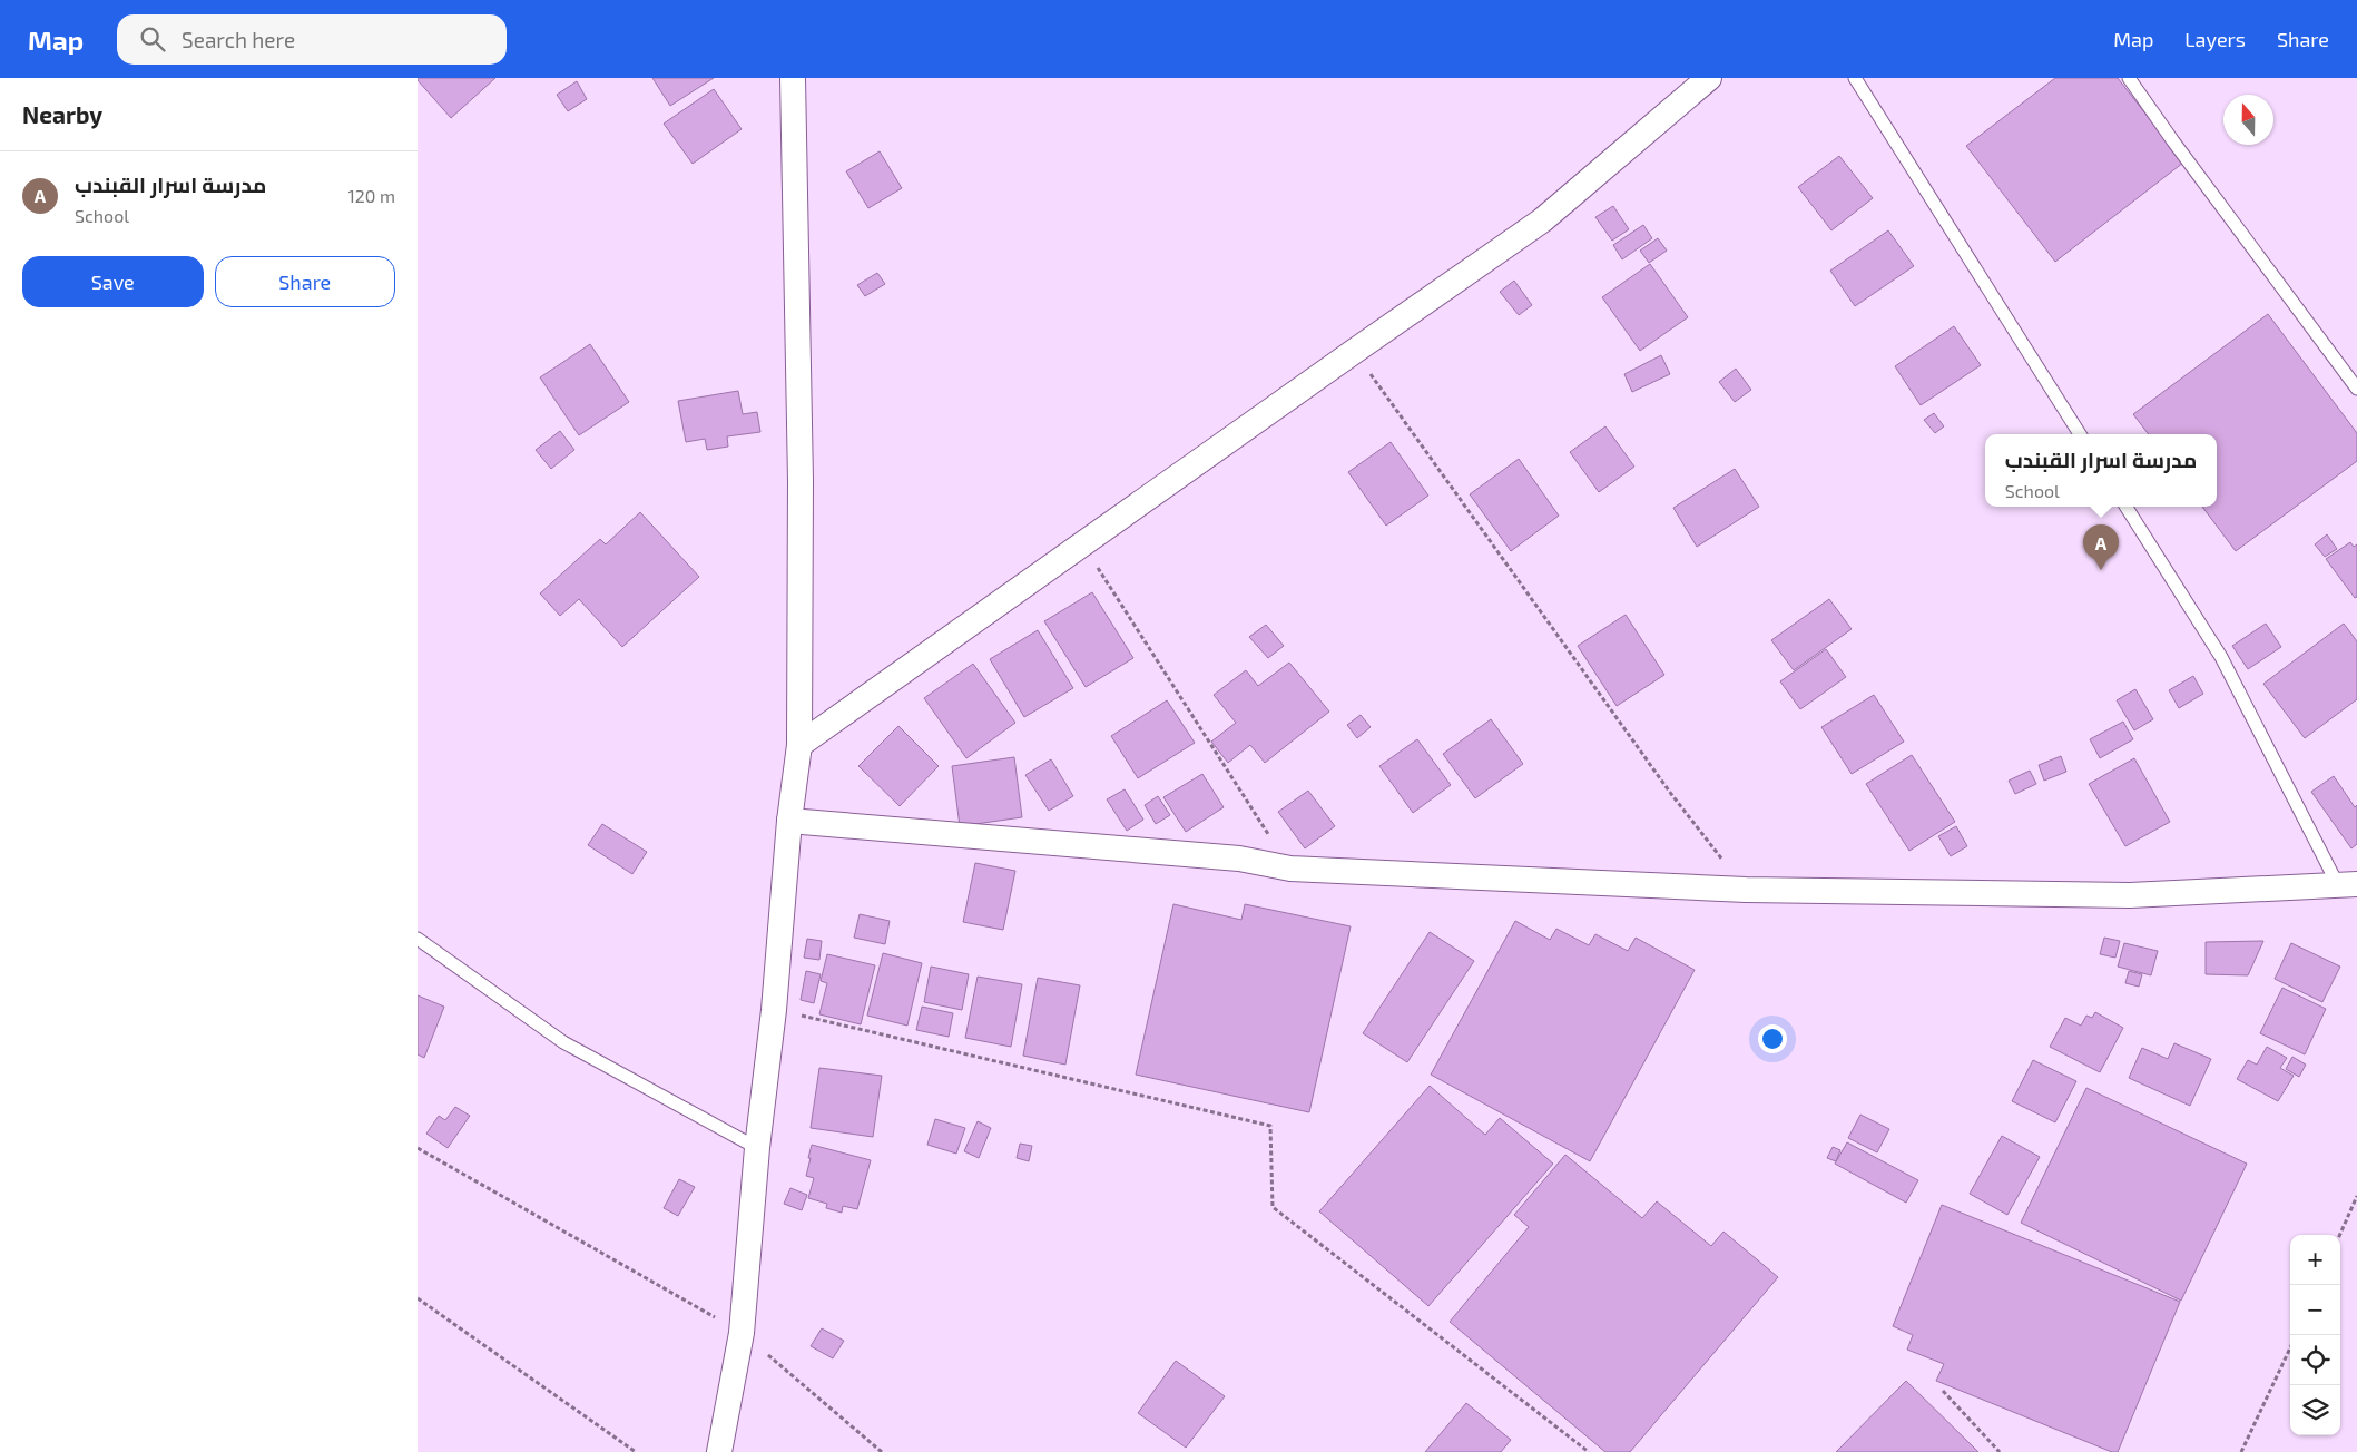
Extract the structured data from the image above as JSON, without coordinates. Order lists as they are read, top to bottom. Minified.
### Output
{"north":"top","page":{"header":"Map","search":"Search here","nav":["Map","Layers","Share"],"heading":"Nearby","list":[{"mark":"A","name":"مدرسة اسرار القبندب","note":"School","value":"120 m"}],"buttons":["Save","Share"],"popup":["مدرسة اسرار القبندب","School"],"pins":"A","map_buttons":["+","−"]}}
